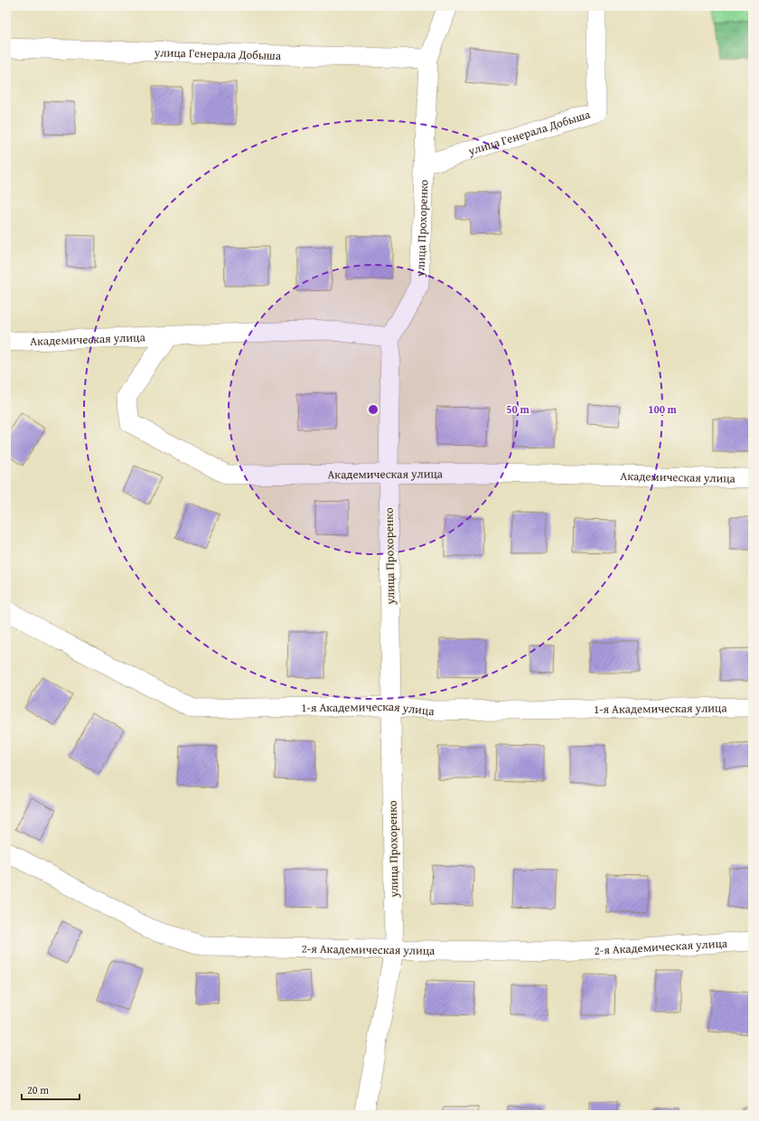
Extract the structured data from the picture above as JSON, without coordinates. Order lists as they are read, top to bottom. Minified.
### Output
{"streets":{"street":["улица Генерала Добыша","улица Прохоренко","Академическая улица","1-я Академическая улица","2-я Академическая улица"]},"crossings":[["улица Генерала Добыша","улица Прохоренко"],["улица Прохоренко","Академическая улица"],["улица Прохоренко","1-я Академическая улица"],["улица Прохоренко","2-я Академическая улица"]],"scale_bar":"20 m","rings":["50 m","100 m"]}
